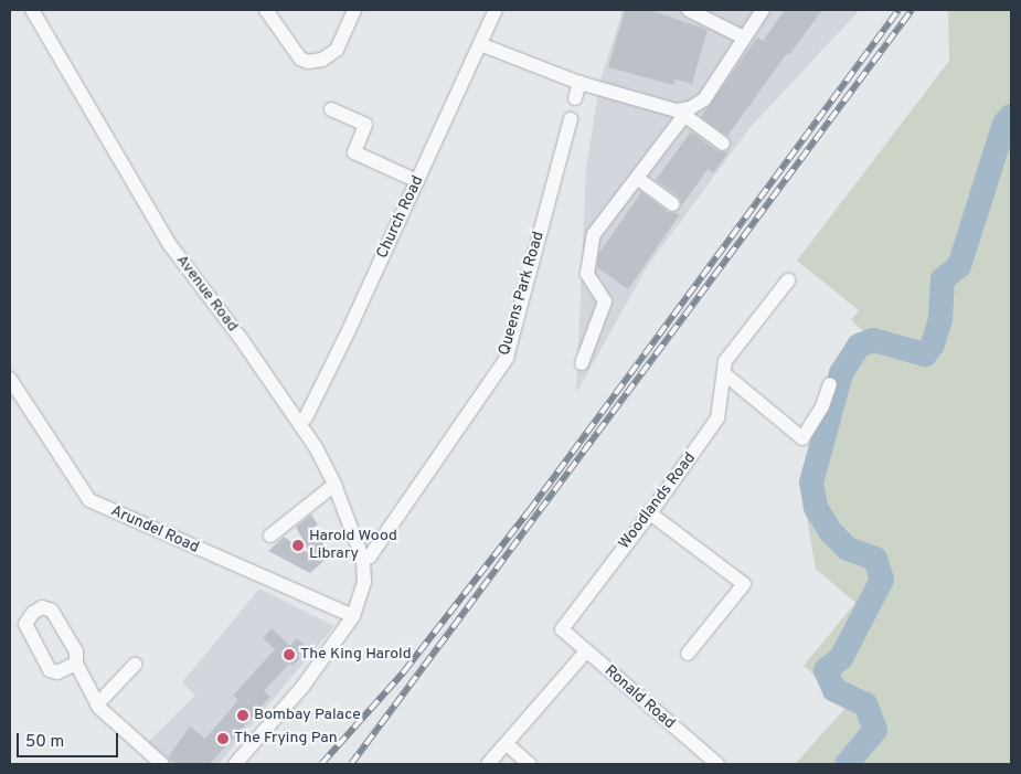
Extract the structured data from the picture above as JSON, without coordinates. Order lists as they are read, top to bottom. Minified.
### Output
{"streets":{"street":["Church Road","Avenue Road","Queens Park Road","Woodlands Road","Arundel Road","Ronald Road"]},"crossings":[["Church Road","Avenue Road"],["Avenue Road","Queens Park Road"],["Avenue Road","Arundel Road"],["Woodlands Road","Ronald Road"]],"places":["Harold Wood Library","The King Harold","Bombay Palace","The Frying Pan"],"scale_bar":"50 m"}
